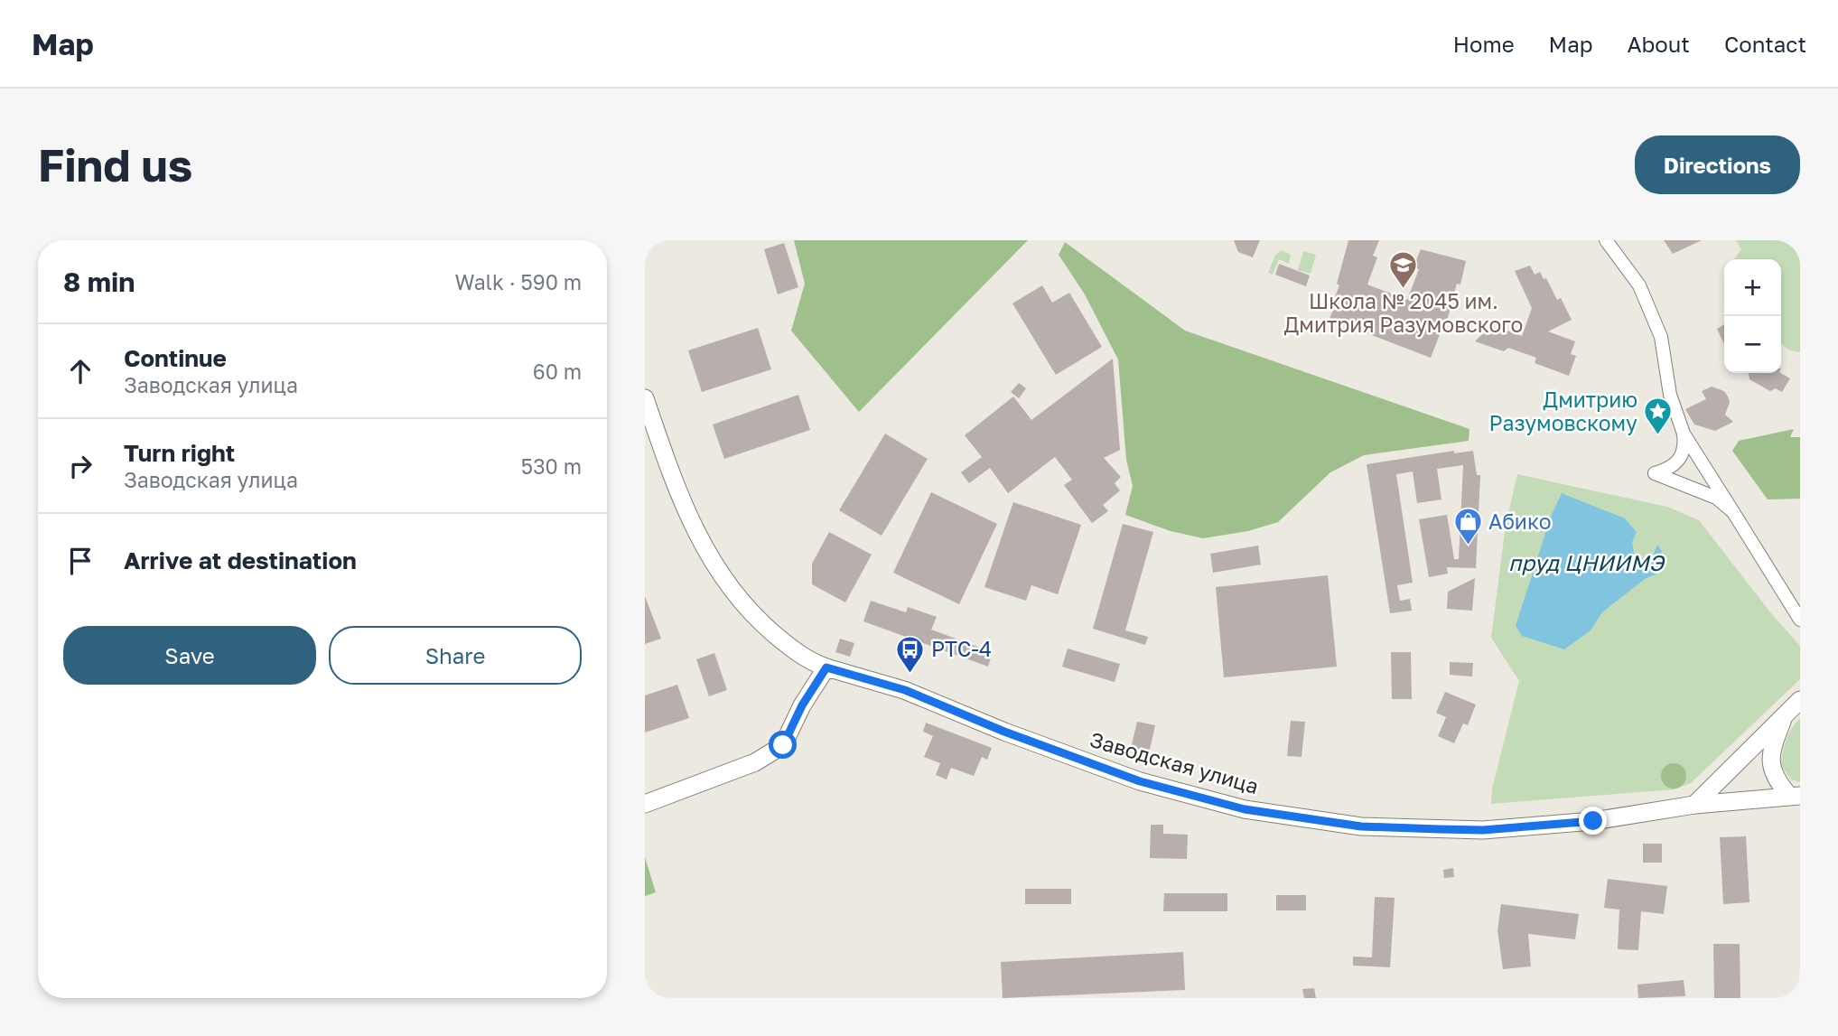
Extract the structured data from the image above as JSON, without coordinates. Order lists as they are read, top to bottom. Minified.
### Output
{"streets":{"street":["Заводская улица"]},"water":["пруд ЦНИИМЭ"],"places":{"school or university":["Школа № 2045 им. Дмитрия Разумовского"],"place":["Дмитрию Разумовскому"],"shop":["Абико"],"bus stop":["РТС-4"]},"page":{"header":"Map","nav":["Home","Map","About","Contact"],"buttons":["Directions",["Save","Share"]],"title":"Find us","heading":["8 min","Walk · 590 m"],"map_buttons":["+","−"],"list":[["Continue","Заводская улица","60 m"],["Turn right","Заводская улица","530 m"],"Arrive at destination"]}}
